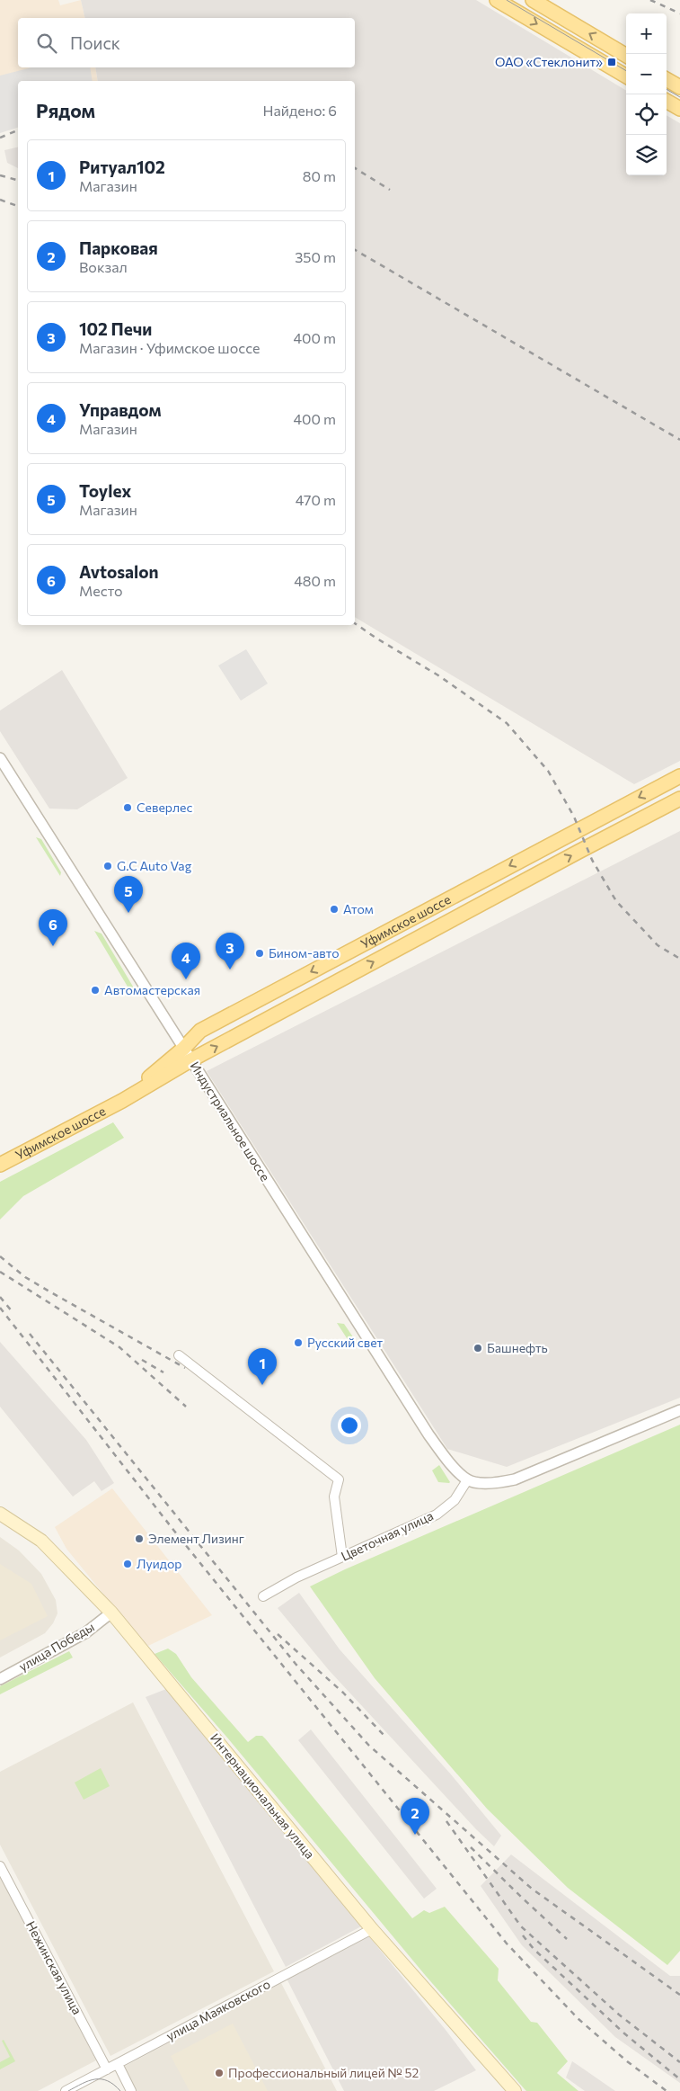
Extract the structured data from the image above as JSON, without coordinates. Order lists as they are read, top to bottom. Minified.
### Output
{"streets":{"main road":["Уфимское шоссе","Интернациональная улица"],"street":["Индустриальное шоссе","Цветочная улица","улица Победы","Нежинская улица","улица Маяковского"]},"crossings":[["Уфимское шоссе","Индустриальное шоссе"],["Индустриальное шоссе","Цветочная улица"],["улица Победы","Интернациональная улица"],["Интернациональная улица","улица Маяковского"],["Нежинская улица","улица Маяковского"]],"places":{"transit":["ОАО «Стеклонит»"],"other":["Северлес","G.C Auto Vag","Атом","Бином-авто","Автомастерская","Русский свет","Башнефть","Элемент Лизинг","Луидор","Профессиональный лицей № 52"]},"page":{"map_buttons":["+","−"],"search":"Поиск","heading":["Рядом","Найдено: 6"],"list":[{"mark":"1","name":"Ритуал102","note":"Магазин","value":"80 m"},{"mark":"2","name":"Парковая","note":"Вокзал","value":"350 m"},{"mark":"3","name":"102 Печи","note":"Магазин · Уфимское шоссе","value":"400 m"},{"mark":"4","name":"Управдом","note":"Магазин","value":"400 m"},{"mark":"5","name":"Toylex","note":"Магазин","value":"470 m"},{"mark":"6","name":"Avtosalon","note":"Место","value":"480 m"}],"pins":["5","6","3","4","1","2"]}}
